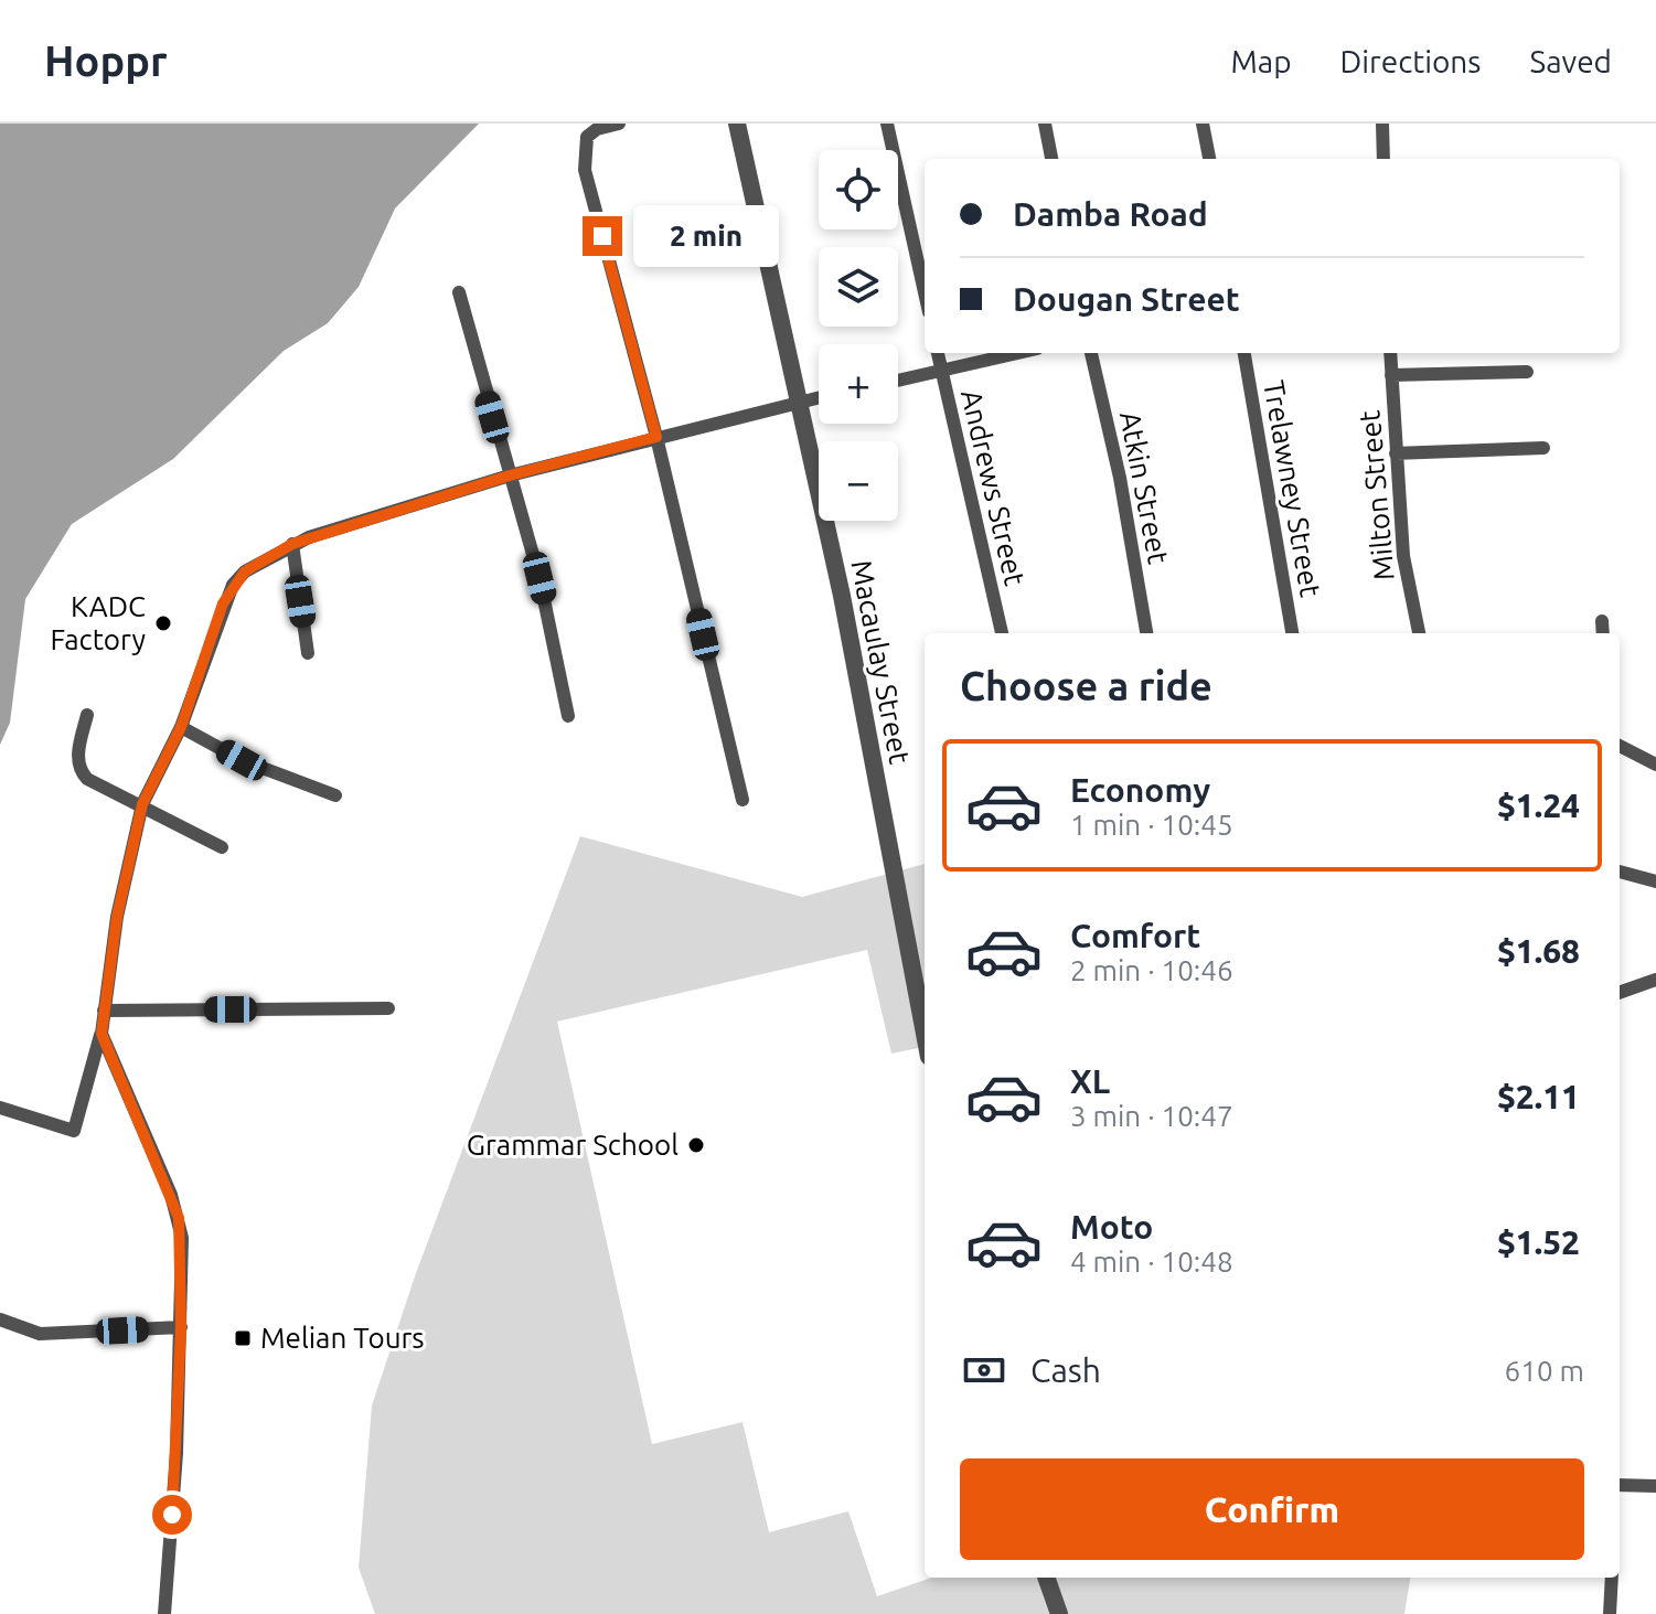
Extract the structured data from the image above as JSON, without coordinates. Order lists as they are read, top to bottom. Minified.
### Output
{"streets":{"street":["Andrews Street","Atkin Street","Trelawney Street","Milton Street","Macaulay Street"]},"places":{"other":["KADC Factory","Grammar School"],"transit":["Melian Tours"]},"page":{"header":"Hoppr","nav":["Map","Directions","Saved"],"map_buttons":["+","−"],"banner":["Damba Road","Dougan Street"],"bubble":"2 min","heading":"Choose a ride","list":[{"name":"Economy","note":"1 min · 10:45","value":"$1.24"},{"name":"Comfort","note":"2 min · 10:46","value":"$1.68"},{"name":"XL","note":"3 min · 10:47","value":"$2.11"},{"name":"Moto","note":"4 min · 10:48","value":"$1.52"}],"pay":["Cash","610 m"],"buttons":"Confirm"}}
